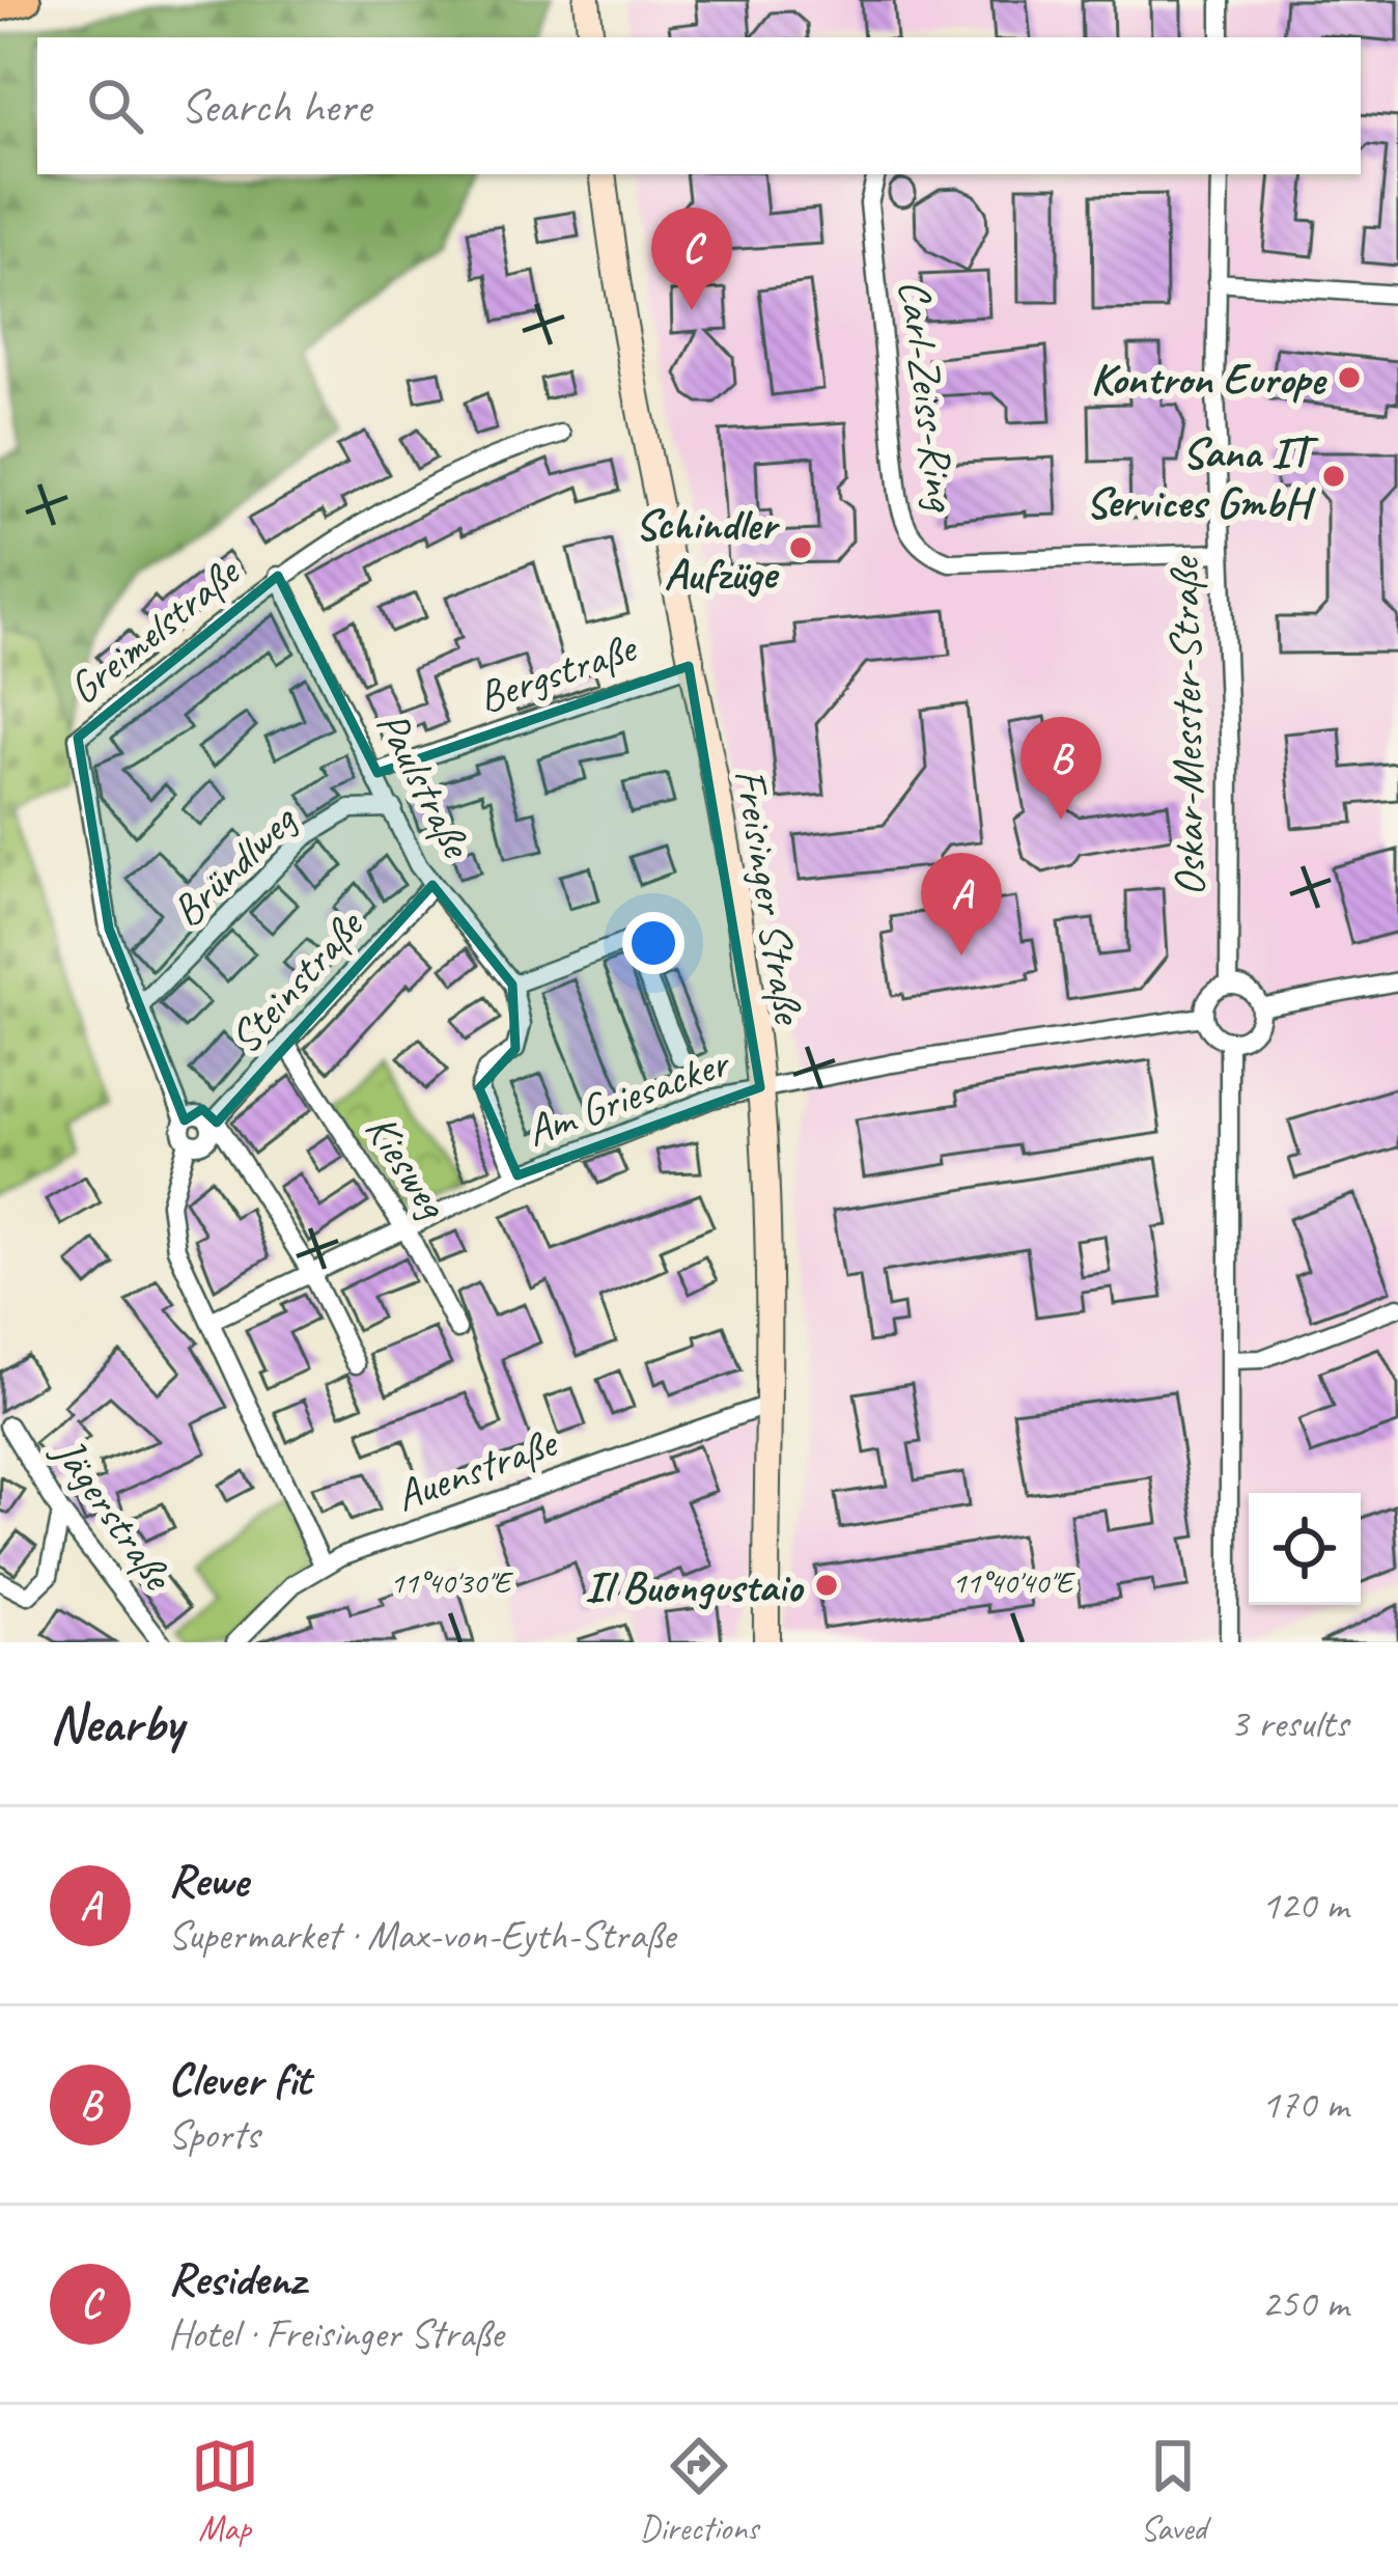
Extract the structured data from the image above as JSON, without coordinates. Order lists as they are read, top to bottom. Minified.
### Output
{"streets":{"main road":["Freisinger Straße"],"street":["Carl-Zeiss-Ring","Greimelstraße","Bergstraße","Oskar-Messter-Straße","Paulstraße","Bründlweg","Steinstraße","Am Griesacker","Kiesweg","Auenstraße","Jägerstraße"]},"crossings":[["Carl-Zeiss-Ring","Oskar-Messter-Straße"],["Greimelstraße","Paulstraße"],["Greimelstraße","Bründlweg"],["Greimelstraße","Steinstraße"],["Bergstraße","Paulstraße"],["Bergstraße","Freisinger Straße"],["Oskar-Messter-Straße","Am Griesacker"],["Paulstraße","Bründlweg"],["Paulstraße","Steinstraße"],["Paulstraße","Am Griesacker"],["Freisinger Straße","Am Griesacker"],["Freisinger Straße","Auenstraße"],["Steinstraße","Kiesweg"],["Am Griesacker","Kiesweg"]],"places":["Kontron Europe","Sana IT Services GmbH","Schindler Aufzüge","Il Buongustaio"],"page":{"search":"Search here","pins":["C","B","A"],"heading":["Nearby","3 results"],"list":[{"mark":"A","name":"Rewe","note":"Supermarket · Max-von-Eyth-Straße","value":"120 m"},{"mark":"B","name":"Clever fit","note":"Sports","value":"170 m"},{"mark":"C","name":"Residenz","note":"Hotel · Freisinger Straße","value":"250 m"}],"nav":["Map","Directions","Saved"]},"coordinates":["11°40'30\"E","11°40'40\"E"]}
